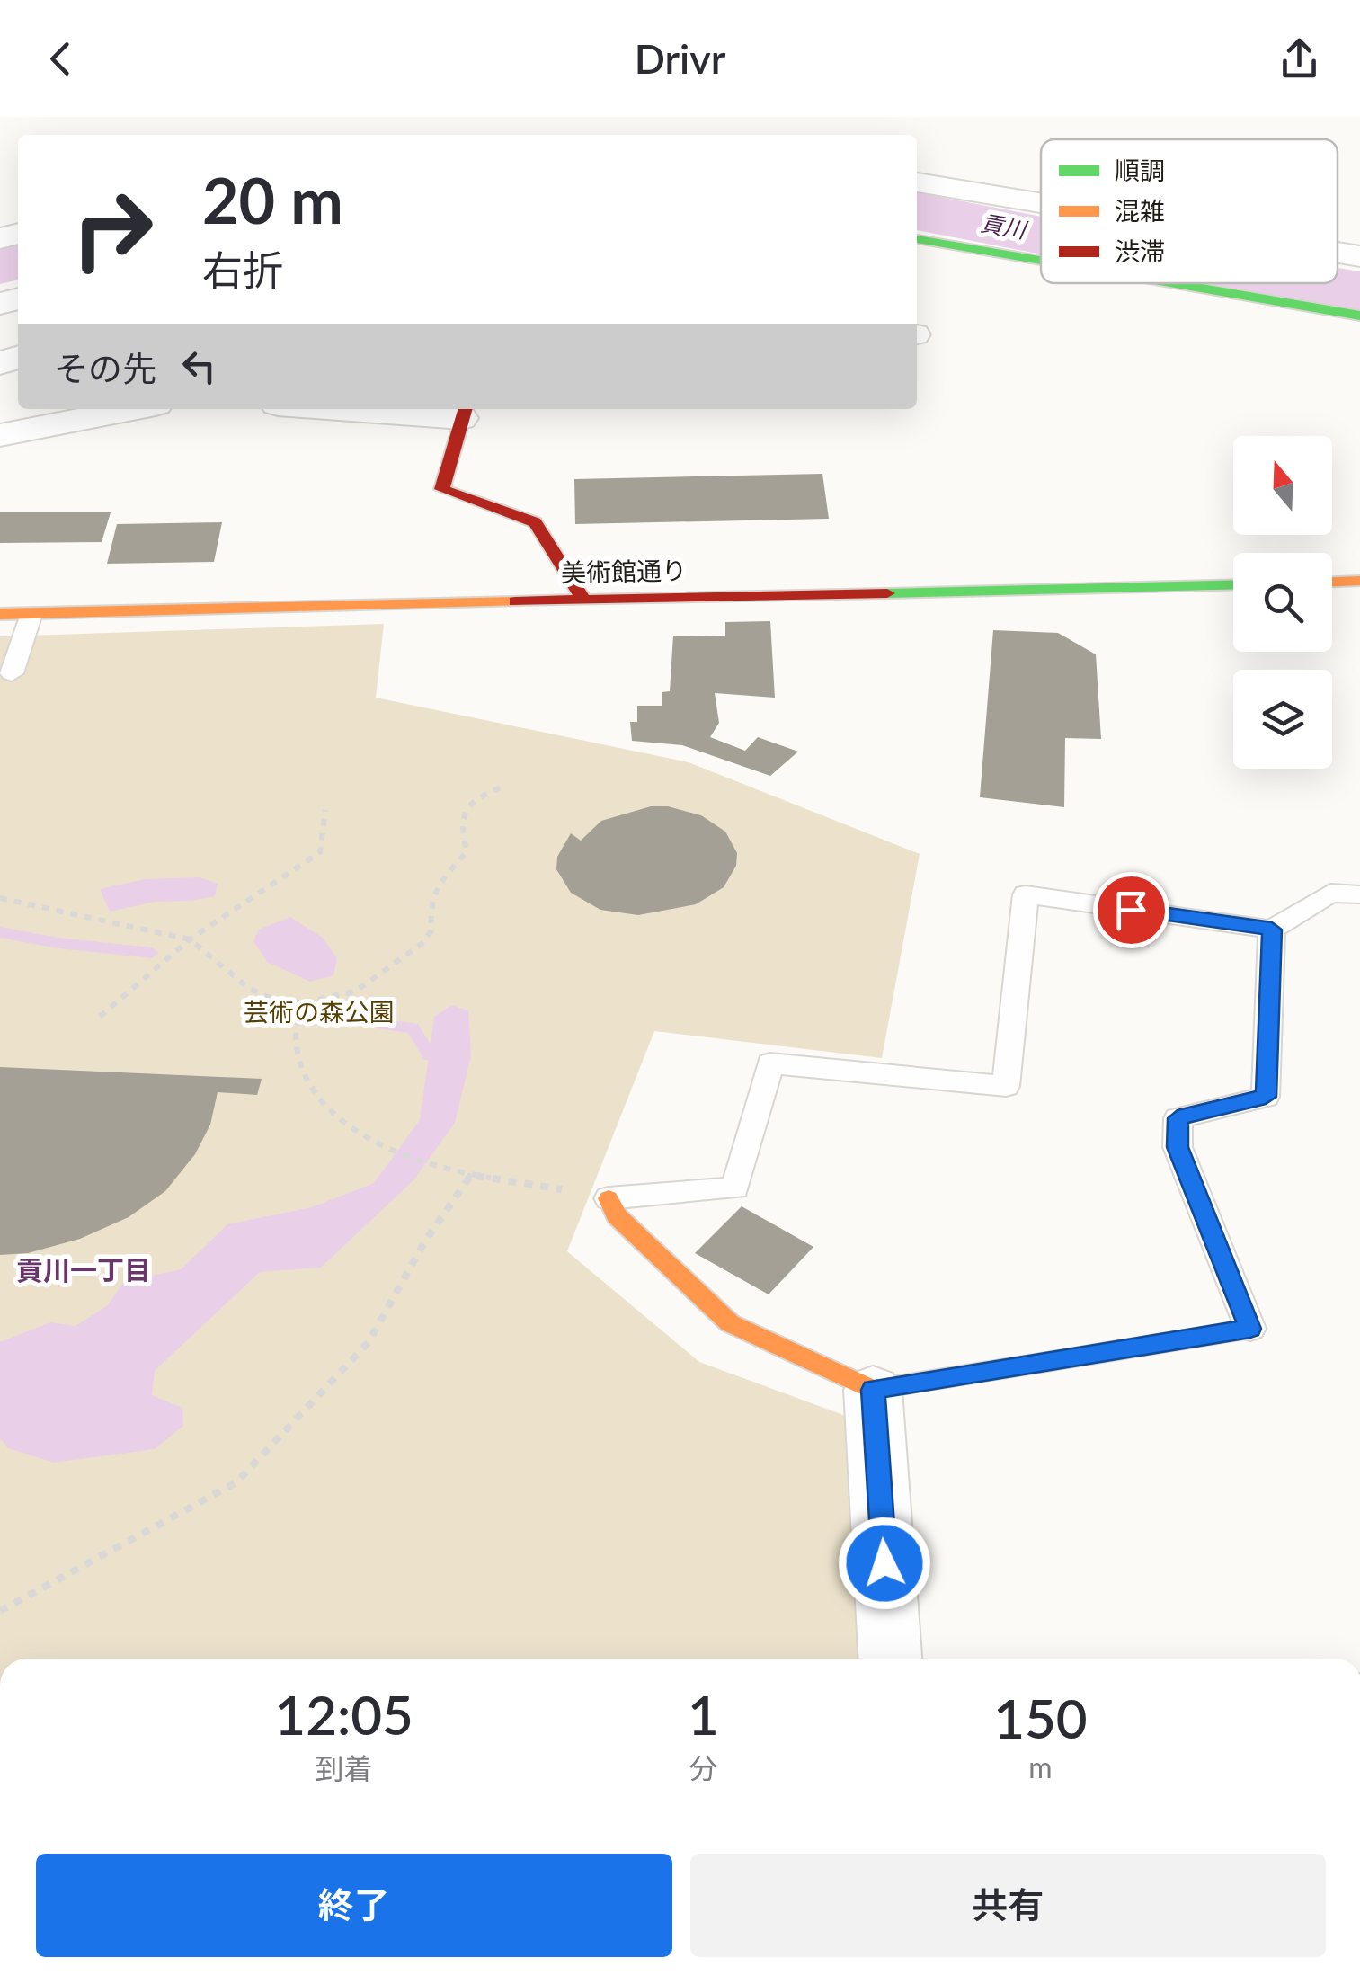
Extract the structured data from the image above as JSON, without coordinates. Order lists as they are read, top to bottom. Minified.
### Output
{"streets":{"main road":["美術館通り"]},"districts":["貢川一丁目"],"water":["貢川"],"parks":["芸術の森公園"],"legend":["順調","混雑","渋滞"],"north":"top","page":{"header":"Drivr","turn":["20 m","右折"],"then":"その先","eta":["12:05","到着","1","分","150","m"],"buttons":["終了","共有"]}}
